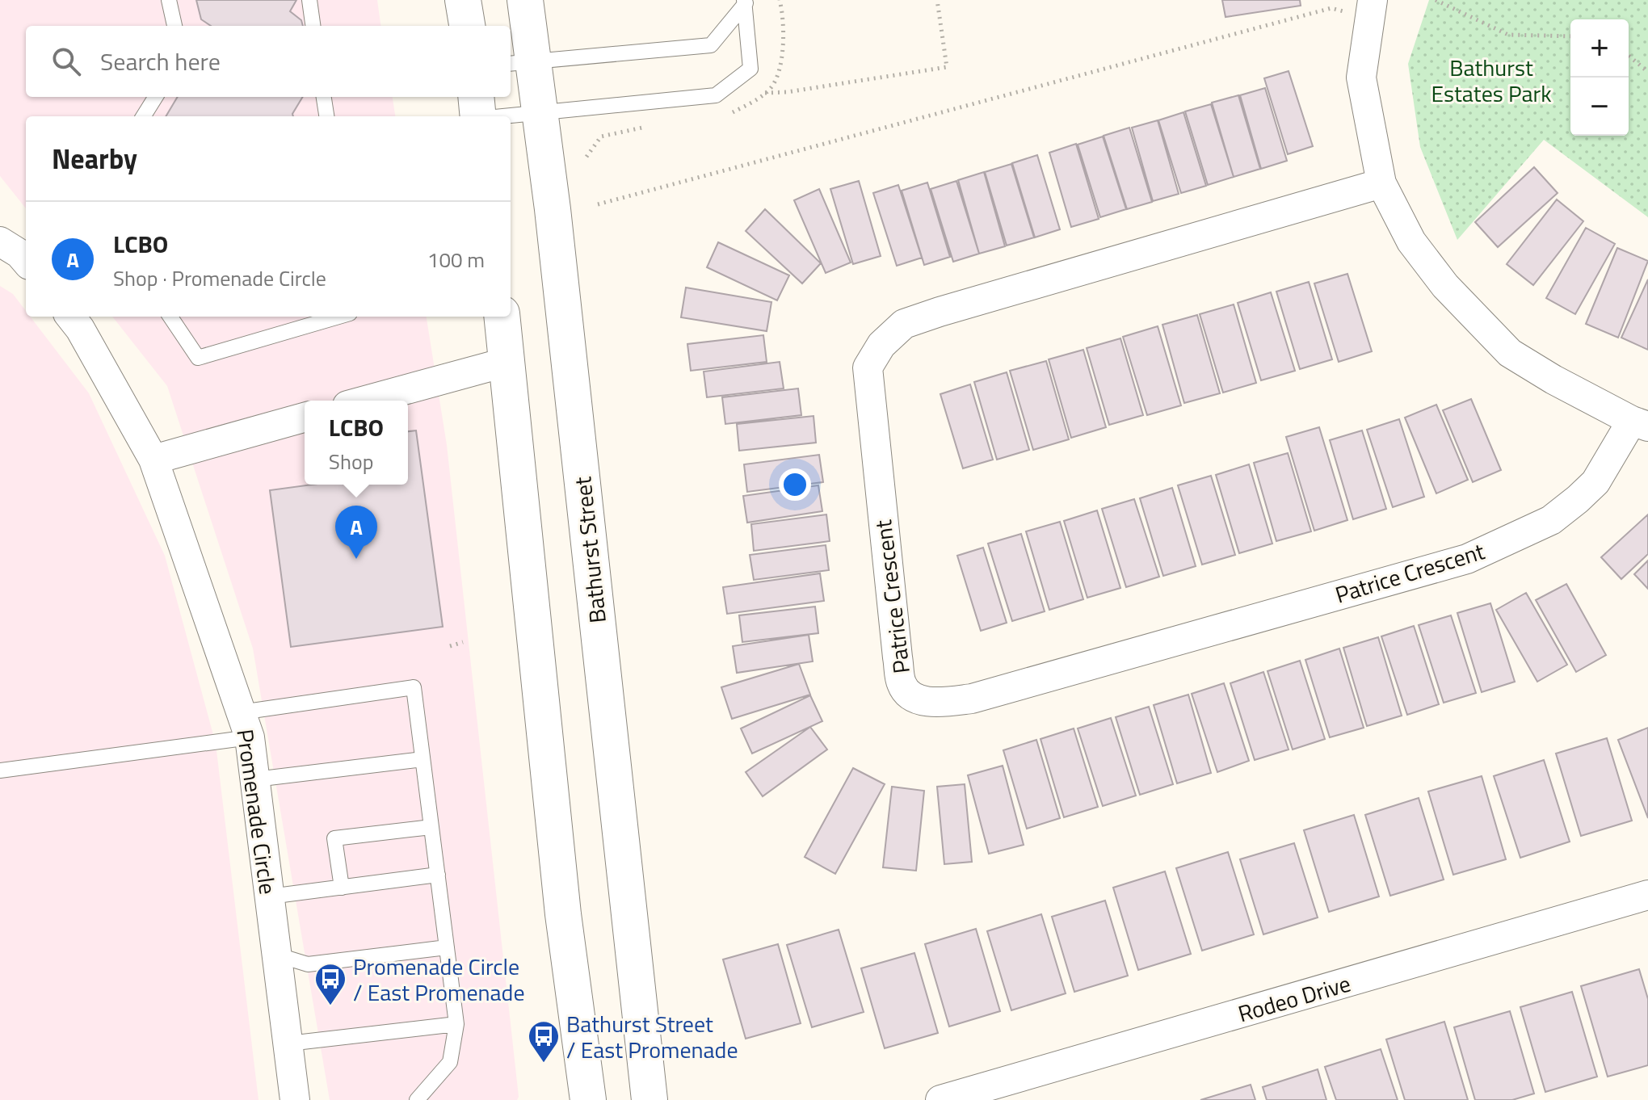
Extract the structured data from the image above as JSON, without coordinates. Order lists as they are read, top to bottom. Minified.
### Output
{"streets":{"main road":["Bathurst Street"],"street":["Patrice Crescent","Promenade Circle","Rodeo Drive"]},"parks":["Bathurst Estates Park"],"places":{"bus stop":["Promenade Circle / East Promenade","Bathurst Street / East Promenade"]},"page":{"map_buttons":["+","−"],"search":"Search here","heading":"Nearby","list":[{"mark":"A","name":"LCBO","note":"Shop · Promenade Circle","value":"100 m"}],"popup":["LCBO","Shop"],"pins":"A"}}
